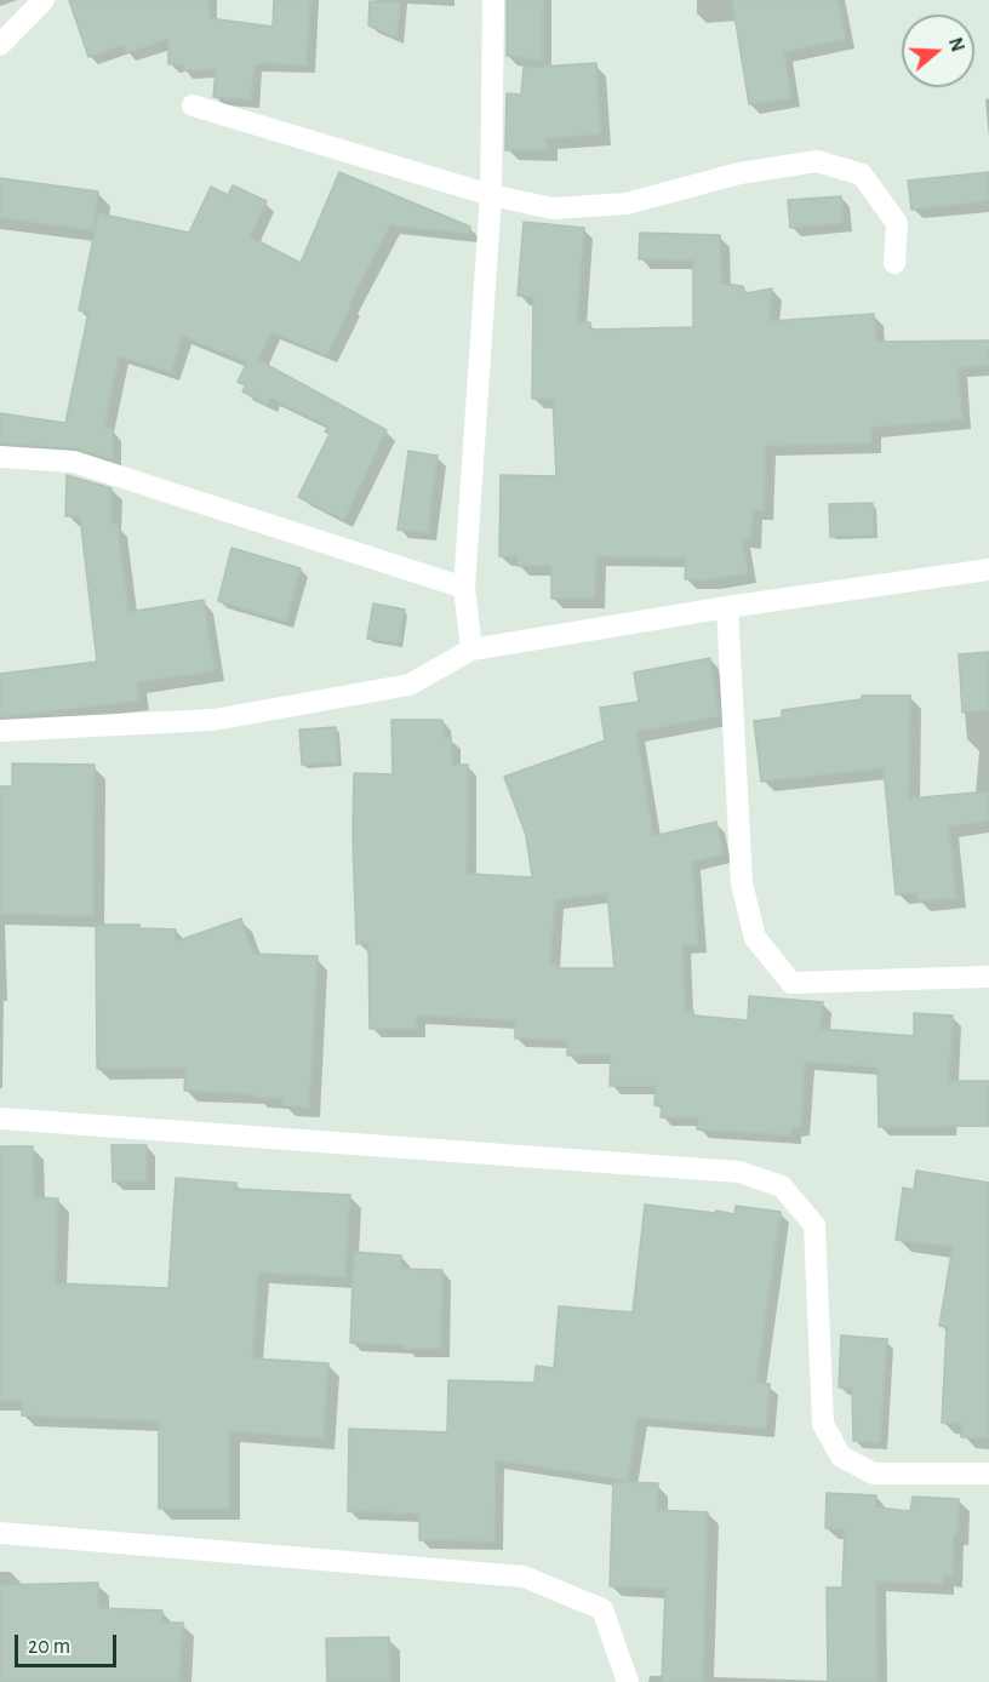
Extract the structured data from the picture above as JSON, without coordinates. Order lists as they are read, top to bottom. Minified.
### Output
{"scale_bar":"20 m","north":"right"}
